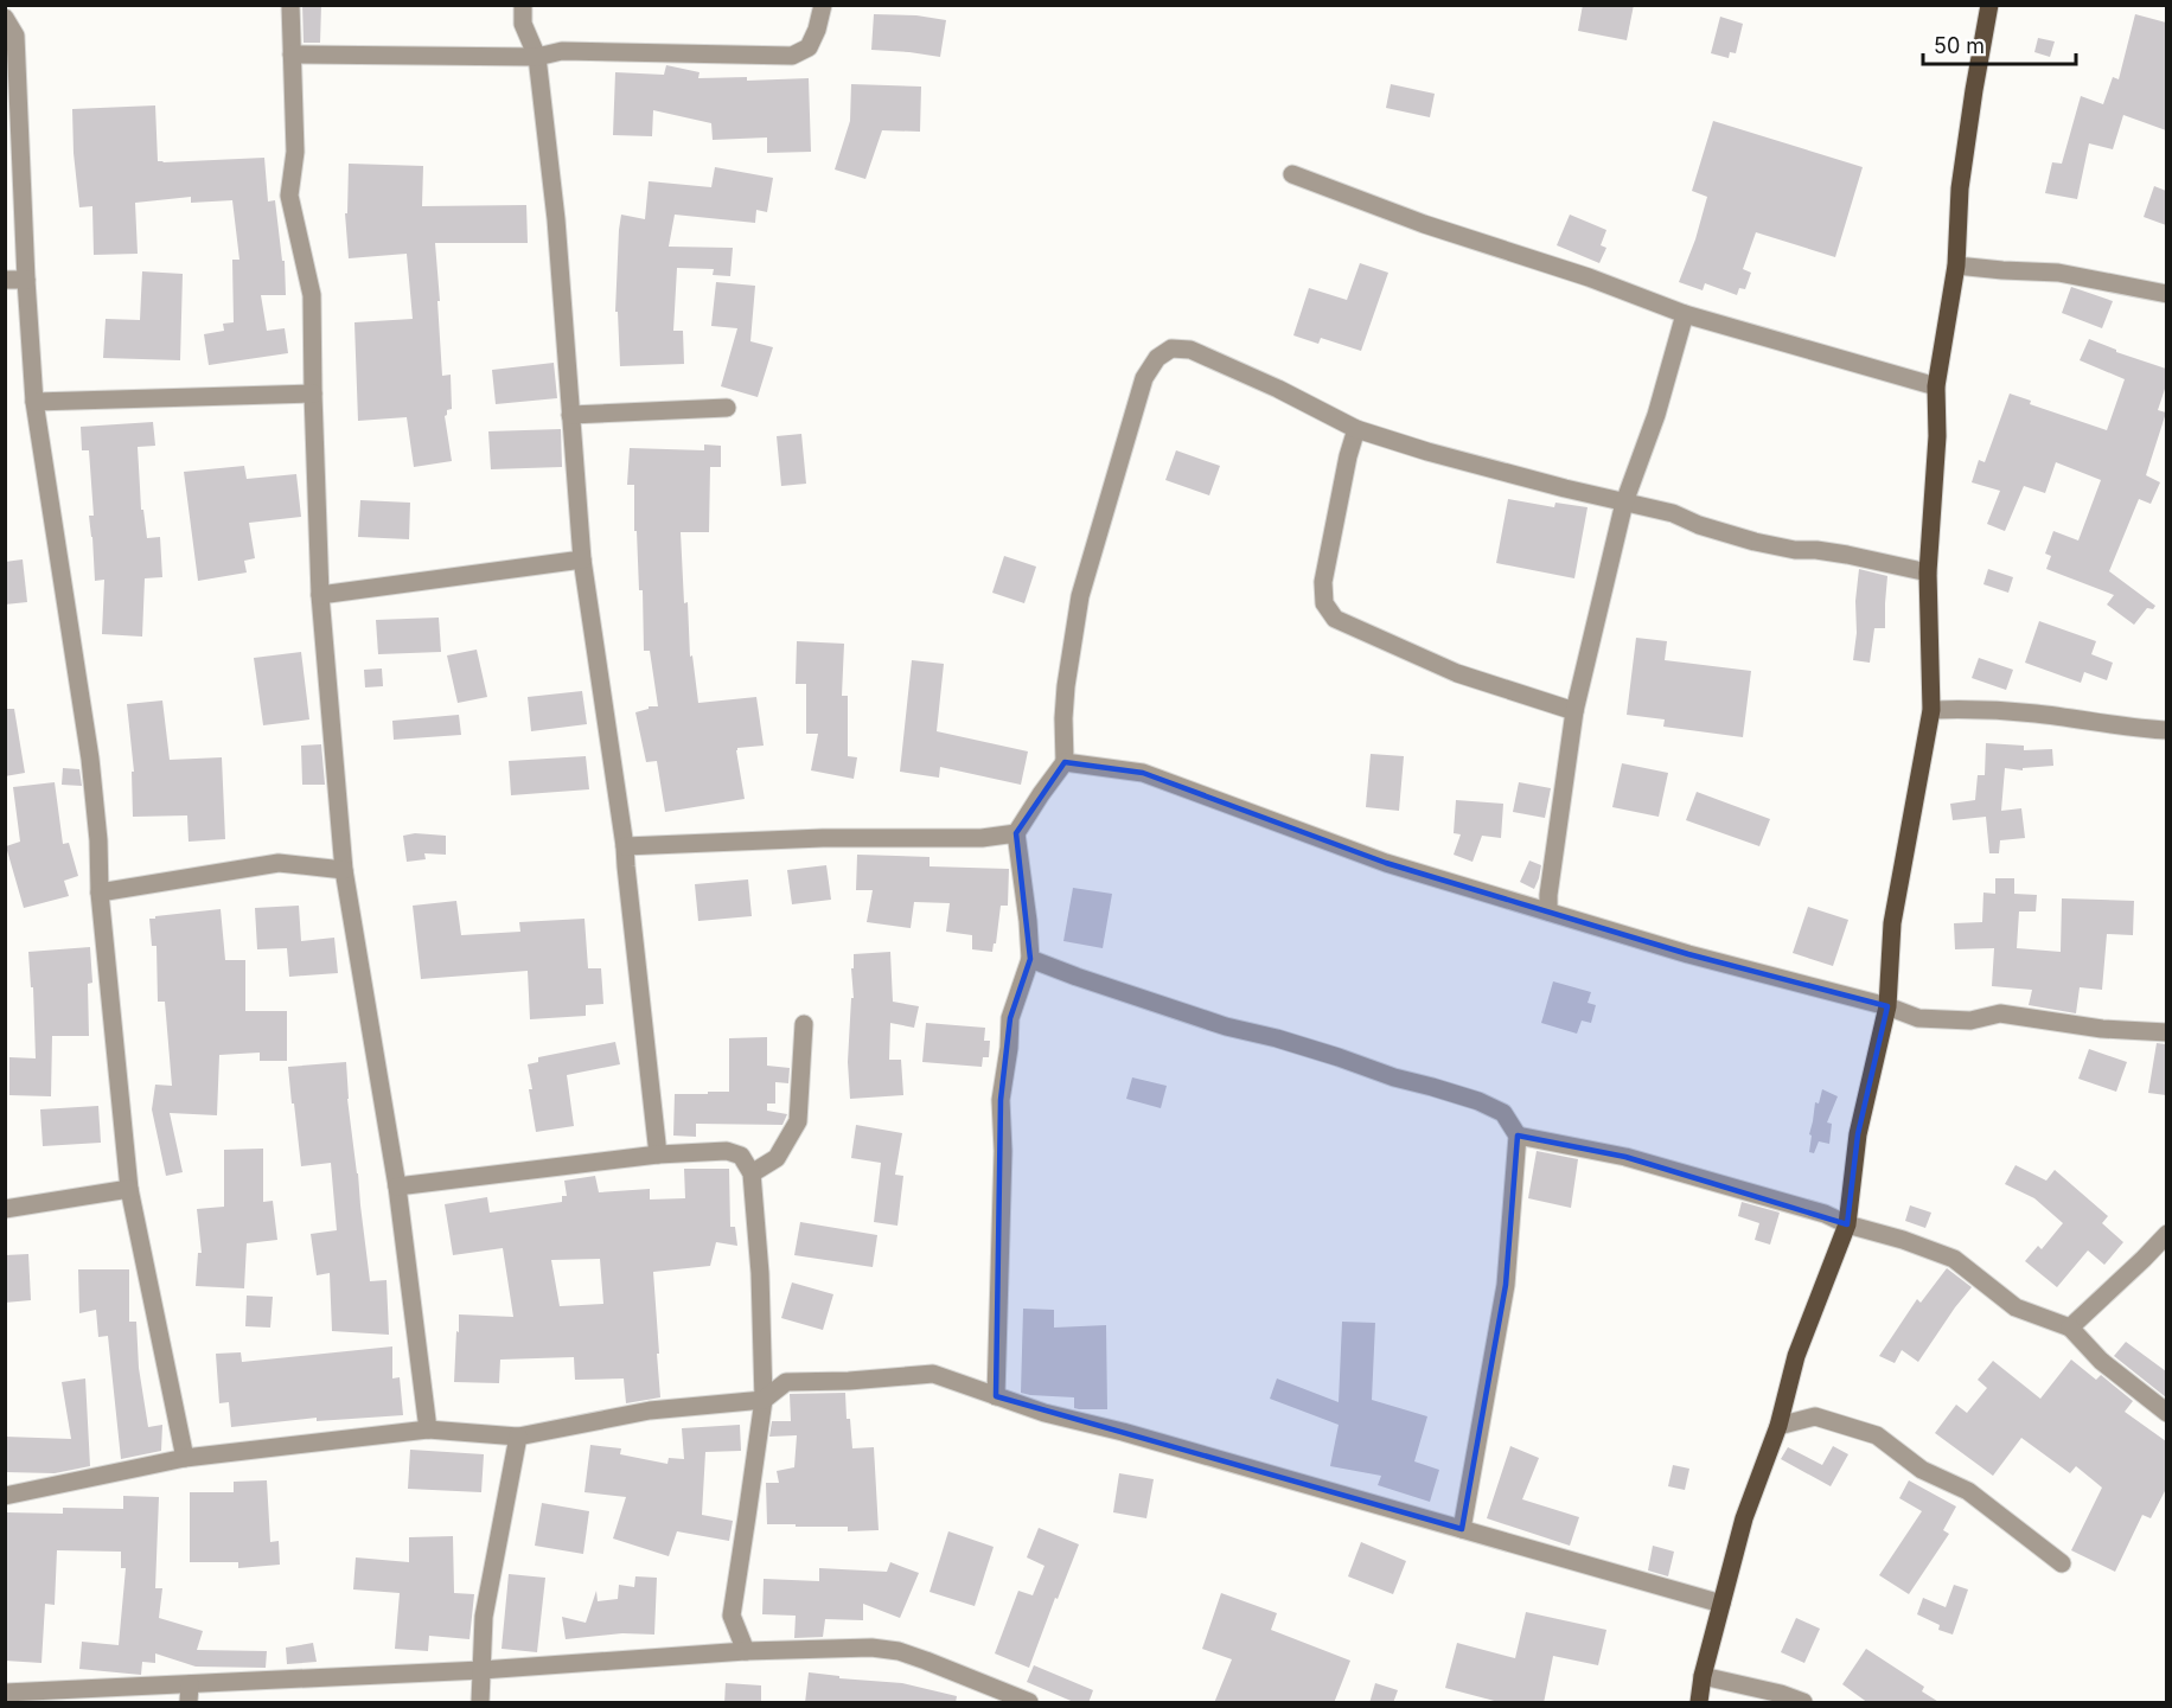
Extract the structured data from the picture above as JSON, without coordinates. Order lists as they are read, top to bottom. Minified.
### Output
{"scale_bar":"50 m"}
